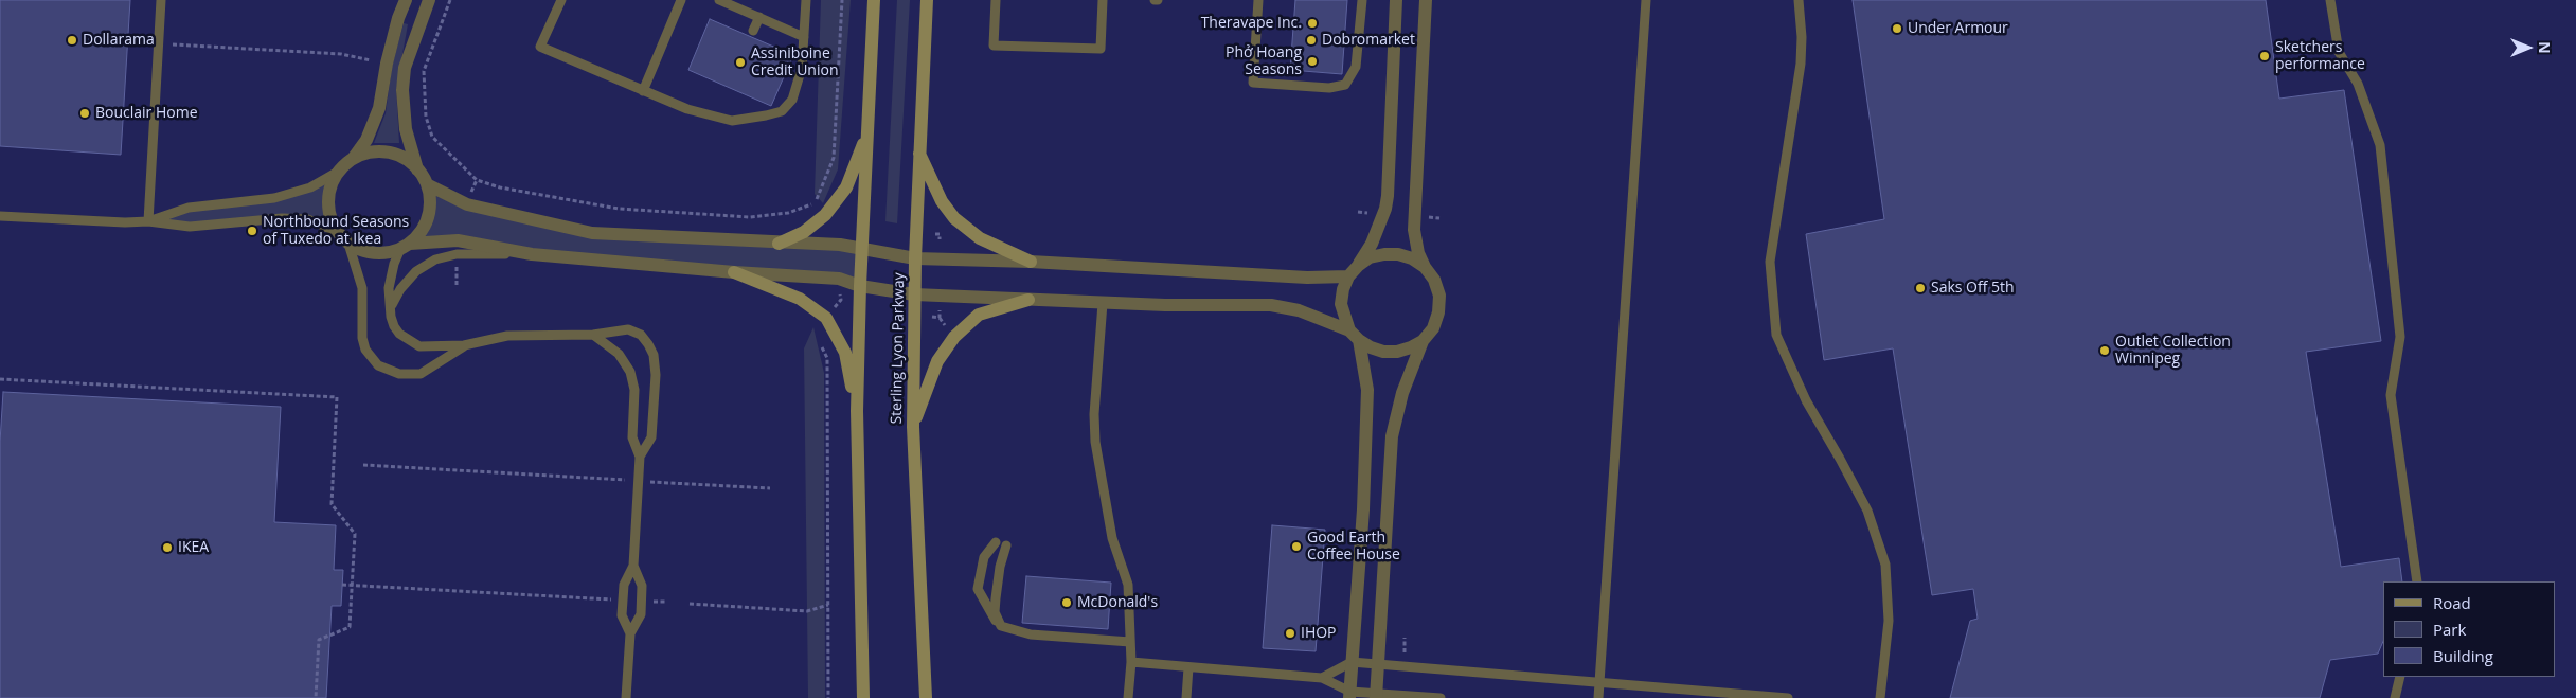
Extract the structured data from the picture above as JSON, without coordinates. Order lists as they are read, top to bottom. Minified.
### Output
{"streets":{"main road":["Sterling Lyon Parkway"]},"places":["Theravape Inc.","Under Armour","Dollarama","Dobromarket","Sketchers performance","Phở Hoang Seasons","Assiniboine Credit Union","Bouclair Home","Northbound Seasons of Tuxedo at Ikea","Saks Off 5th","Outlet Collection Winnipeg","Good Earth Coffee House","IKEA","McDonald's","IHOP"],"legend":["Road","Park","Building"],"north":"right"}
